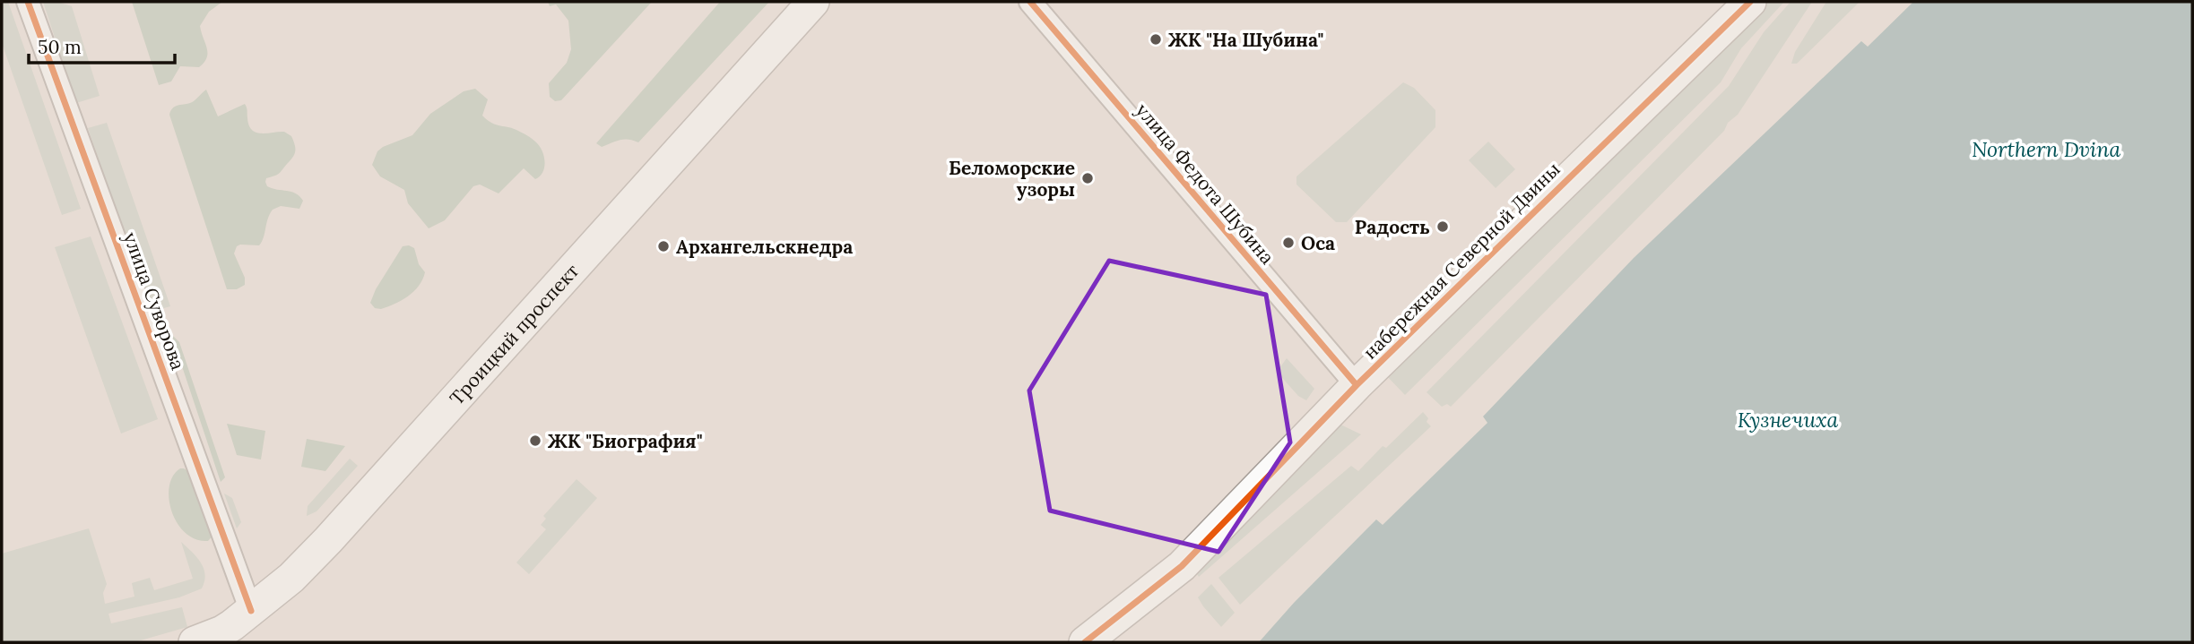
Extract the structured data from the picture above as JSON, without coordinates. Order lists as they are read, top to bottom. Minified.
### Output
{"streets":{"street":["улица Федота Шубина","набережная Северной Двины","улица Суворова","Троицкий проспект"]},"crossings":[["улица Федота Шубина","набережная Северной Двины"],["улица Суворова","Троицкий проспект"]],"water":["Northern Dvina","Кузнечиха"],"places":["ЖК \"На Шубина\"","Беломорские узоры","Радость","Оса","Архангельскнедра","ЖК \"Биография\""],"scale_bar":"50 m"}
